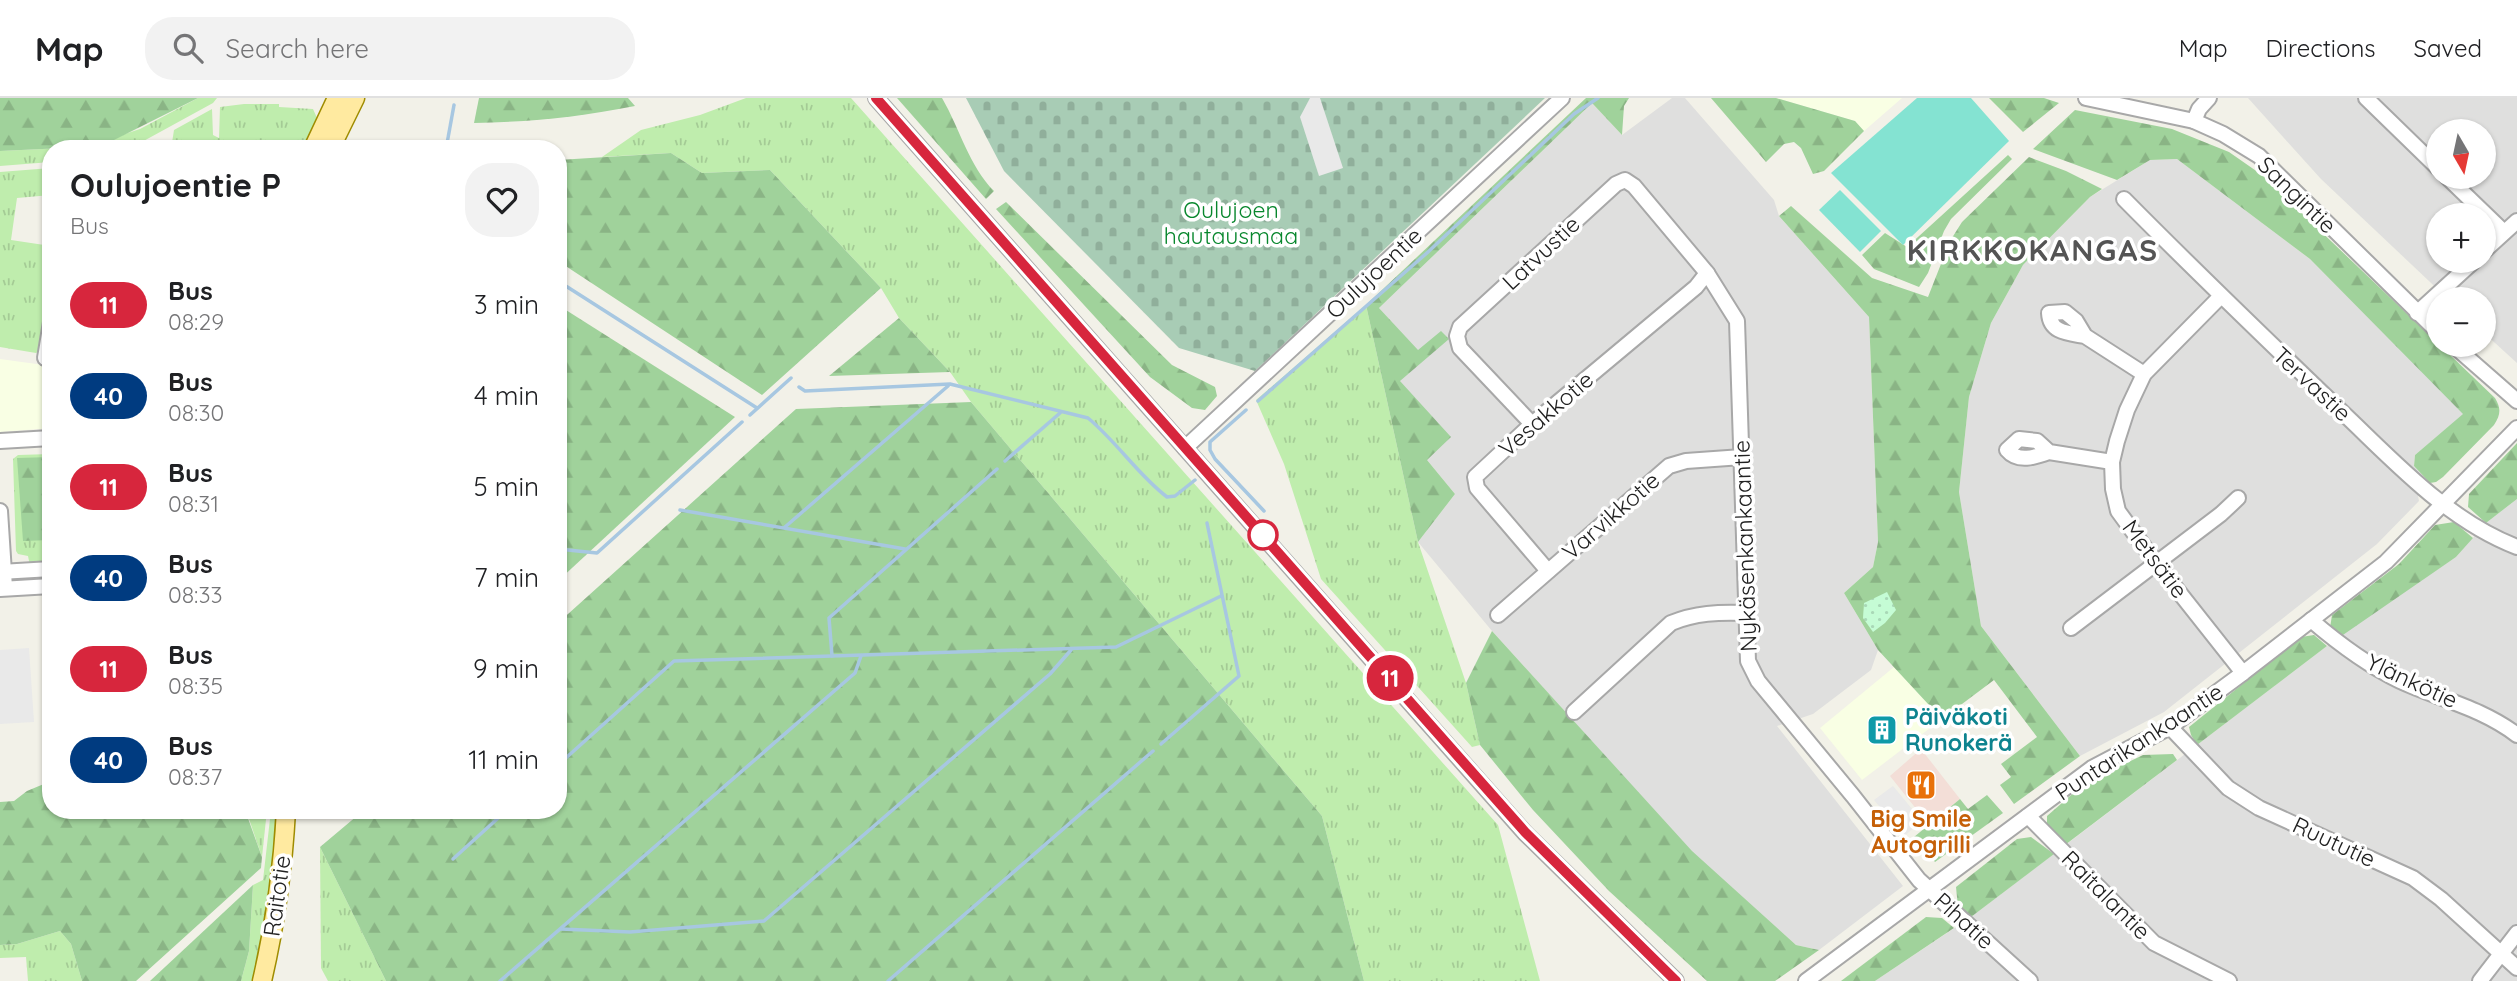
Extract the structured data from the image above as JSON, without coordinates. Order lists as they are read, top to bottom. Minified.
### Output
{"streets":{"main road":["Raitotie"],"street":["Sangintie","Latvustie","Oulujoentie","Tervastie","Vesakkotie","Varvikkotie","Nykäsenkankaantie","Metsätie","Ylänkötie","Puntarikankaantie","Ruututie","Raitalantie","Pihatie"]},"crossings":[["Latvustie","Vesakkotie"],["Latvustie","Nykäsenkankaantie"],["Tervastie","Metsätie"],["Tervastie","Puntarikankaantie"],["Vesakkotie","Varvikkotie"],["Vesakkotie","Nykäsenkankaantie"],["Varvikkotie","Nykäsenkankaantie"],["Nykäsenkankaantie","Puntarikankaantie"],["Nykäsenkankaantie","Pihatie"],["Metsätie","Puntarikankaantie"],["Ylänkötie","Puntarikankaantie"],["Puntarikankaantie","Ruututie"],["Puntarikankaantie","Raitalantie"],["Puntarikankaantie","Pihatie"]],"districts":["KIRKKOKANGAS"],"parks":["Oulujoen hautausmaa"],"places":{"building":["Päiväkoti Runokerä"],"restaurant":["Big Smile Autogrilli"]},"lines":["bus line 11"],"north":"bottom","page":{"header":"Map","search":"Search here","nav":["Map","Directions","Saved"],"on_map":"11","map_buttons":["+","−"],"heading":["Oulujoentie P","Bus"],"list":[{"mark":"11","name":"Bus","note":"08:29","value":"3 min"},{"mark":"40","name":"Bus","note":"08:30","value":"4 min"},{"mark":"11","name":"Bus","note":"08:31","value":"5 min"},{"mark":"40","name":"Bus","note":"08:33","value":"7 min"},{"mark":"11","name":"Bus","note":"08:35","value":"9 min"},{"mark":"40","name":"Bus","note":"08:37","value":"11 min"}]}}
